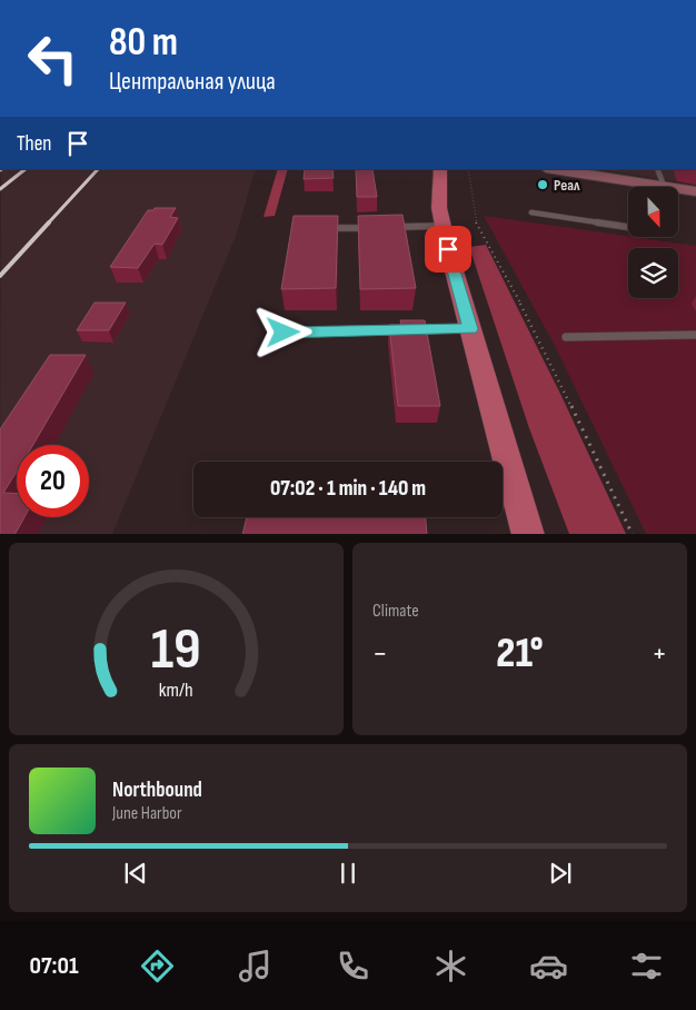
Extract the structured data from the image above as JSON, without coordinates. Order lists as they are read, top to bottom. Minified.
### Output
{"places":["Реал"],"north":"bottom","page":{"turn":["80 m","Центральная улица"],"then":"Then","limit":"20","trip":"07:02 · 1 min · 140 m","tile":"Climate","heat":["−","21°","+"],"song":["Northbound","June Harbor"],"tabs":"07:01","gauge":["19","km/h"]}}
